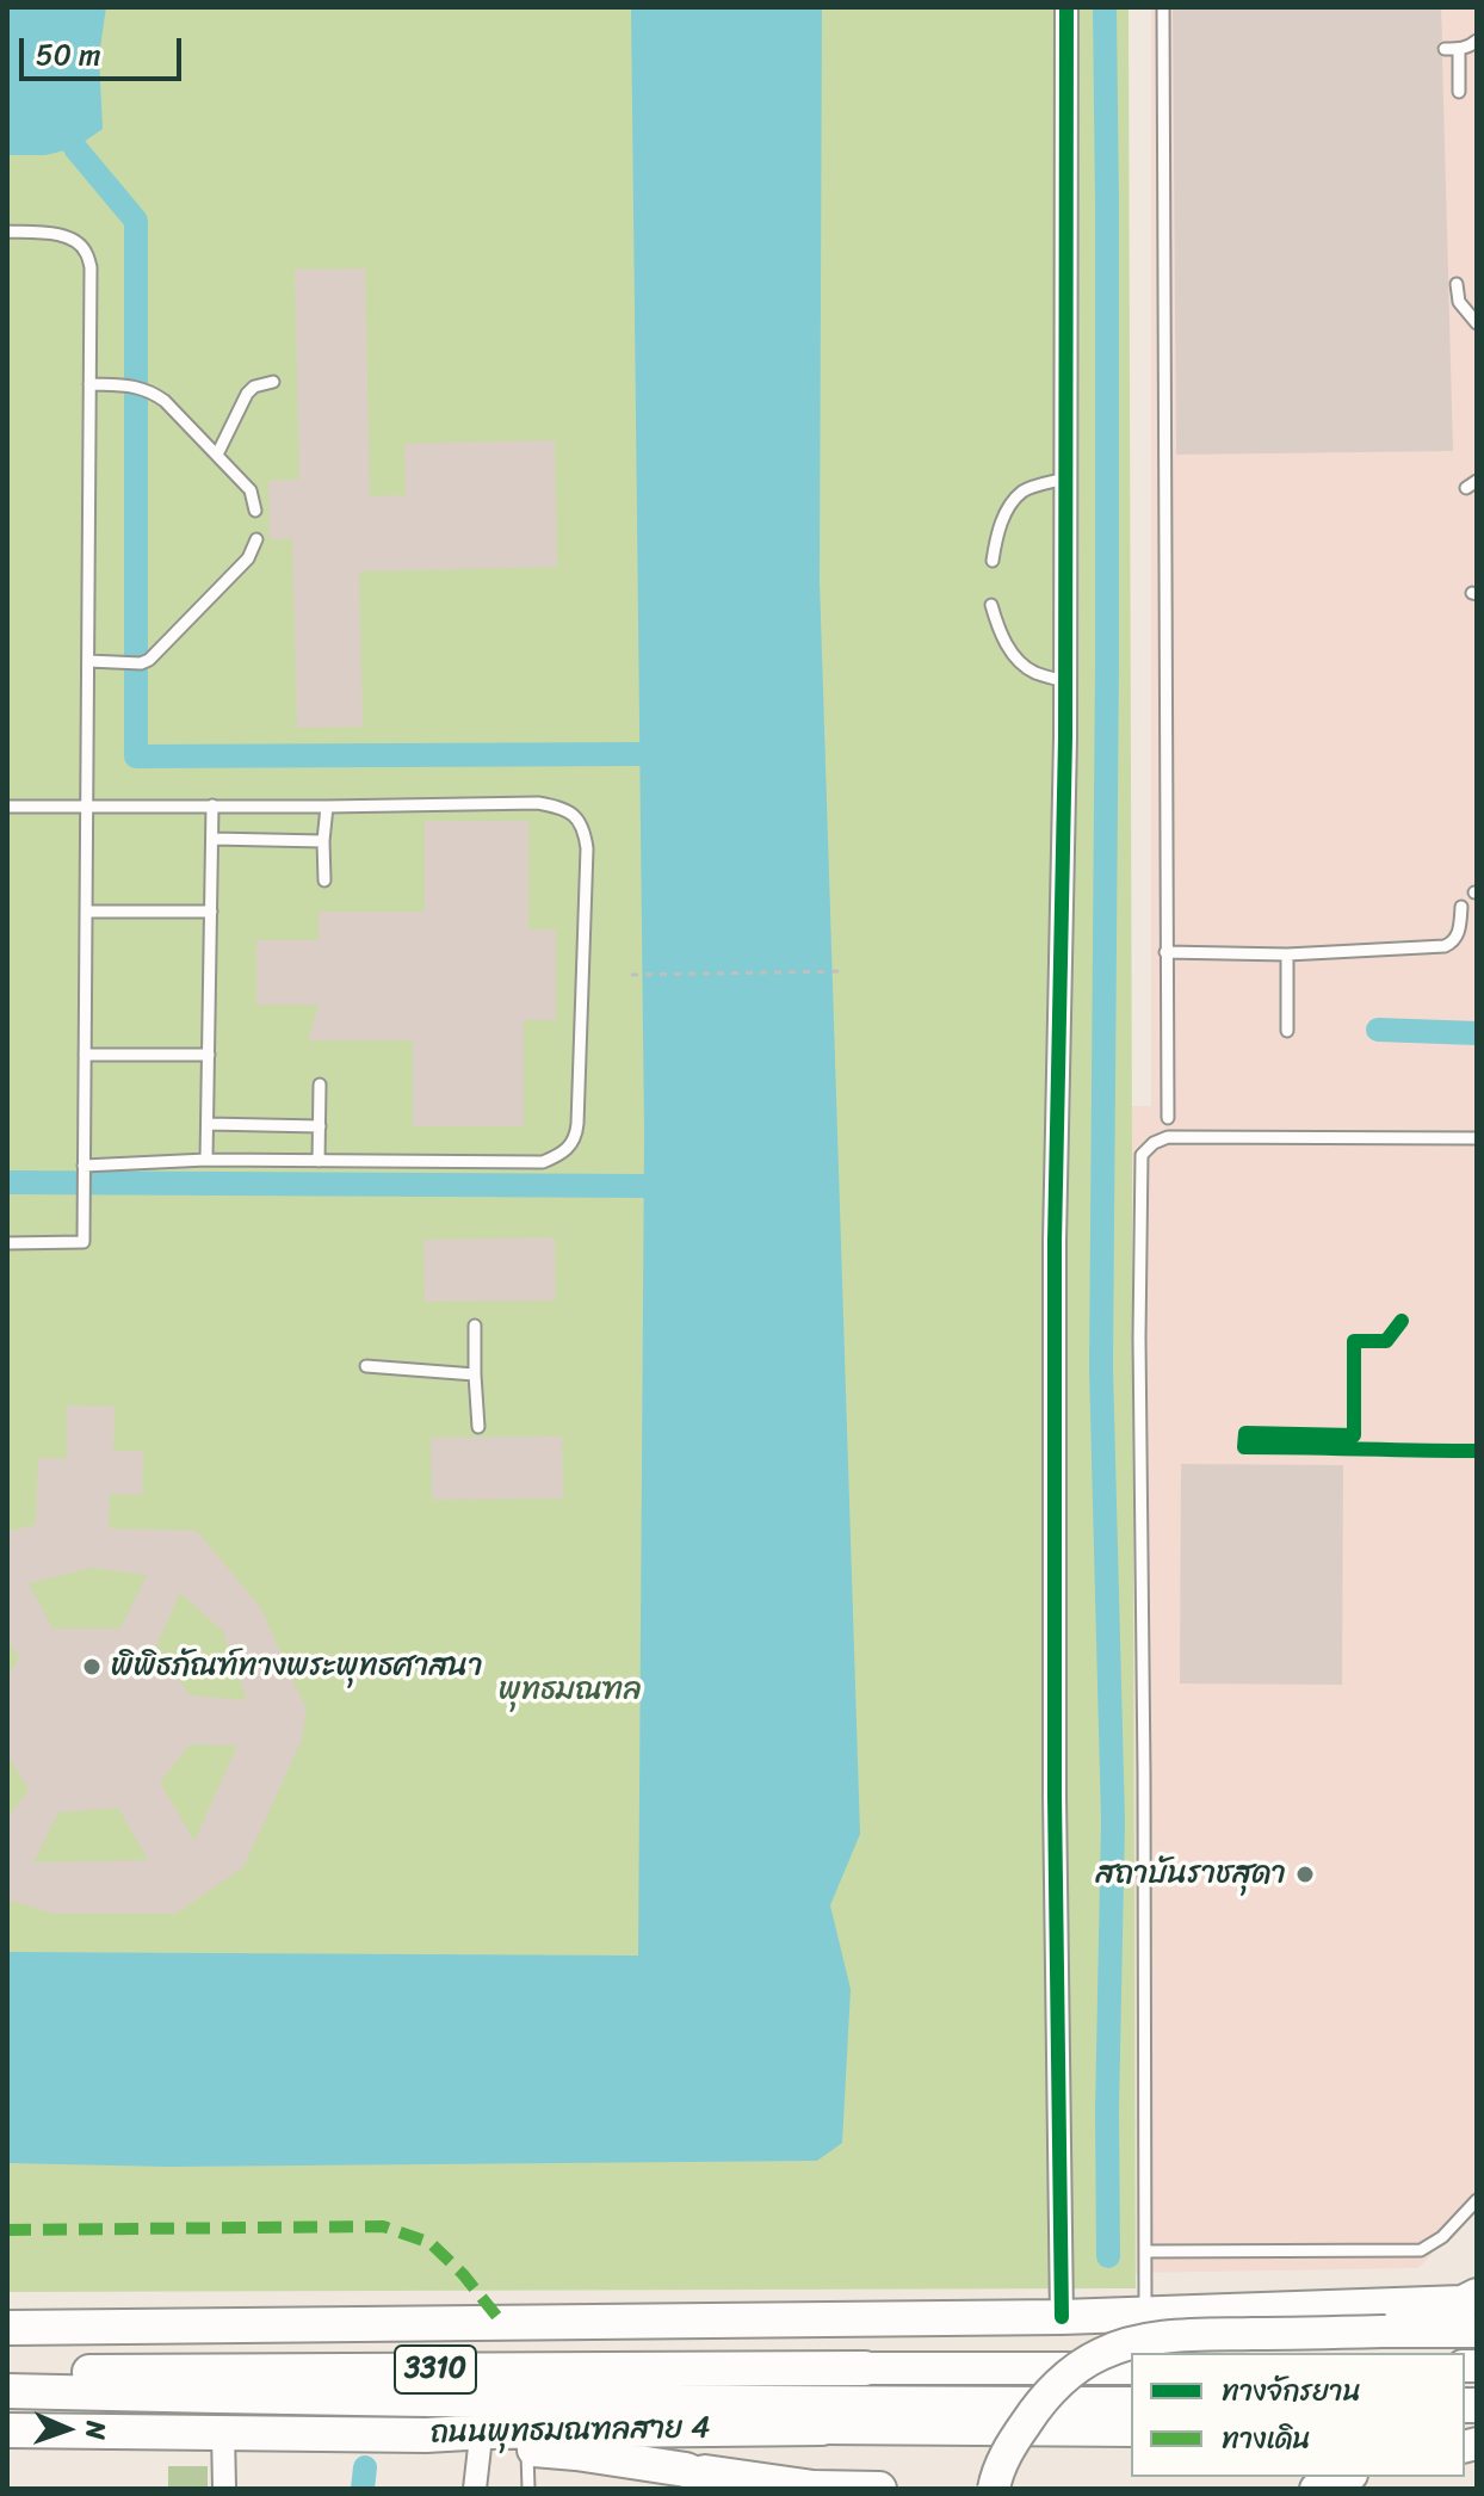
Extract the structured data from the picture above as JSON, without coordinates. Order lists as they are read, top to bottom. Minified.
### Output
{"streets":{"main road":["3310","ถนนพุทธมณฑลสาย 4"]},"parks":["พุทธมณฑล"],"places":["พิพิธภัณฑ์ทางพระพุทธศาสนา","สถาบันราชสุดา"],"legend":["ทางจักรยาน","ทางเดิน"],"scale_bar":"50 m","north":"right"}
